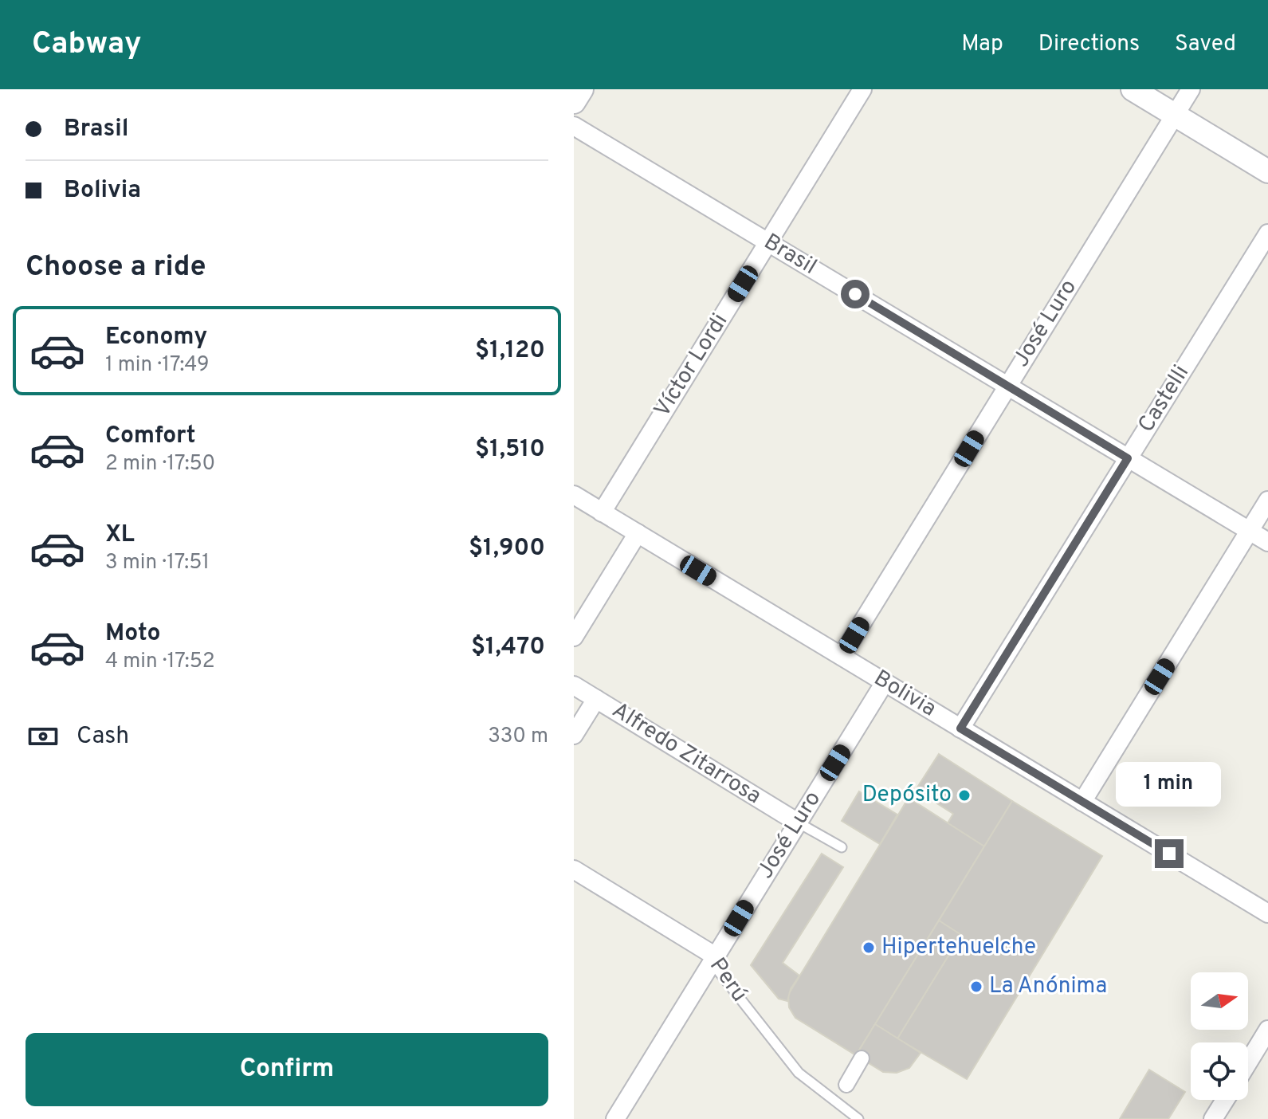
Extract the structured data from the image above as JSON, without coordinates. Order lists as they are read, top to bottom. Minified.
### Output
{"streets":{"street":["Brasil","José Luro","Víctor Lordi","Castelli","Bolivia","Alfredo Zitarrosa","Perú"]},"crossings":[["Brasil","José Luro"],["Brasil","Víctor Lordi"],["Brasil","Castelli"],["José Luro","Bolivia"],["José Luro","Alfredo Zitarrosa"],["José Luro","Perú"],["Víctor Lordi","Bolivia"],["Castelli","Bolivia"]],"places":["Depósito","Hipertehuelche","La Anónima"],"north":"right","page":{"header":"Cabway","nav":["Map","Directions","Saved"],"banner":["Brasil","Bolivia"],"heading":"Choose a ride","list":[{"name":"Economy","note":"1 min · 17:49","value":"$1,120"},{"name":"Comfort","note":"2 min · 17:50","value":"$1,510"},{"name":"XL","note":"3 min · 17:51","value":"$1,900"},{"name":"Moto","note":"4 min · 17:52","value":"$1,470"}],"pay":["Cash","330 m"],"bubble":"1 min","buttons":"Confirm"}}
